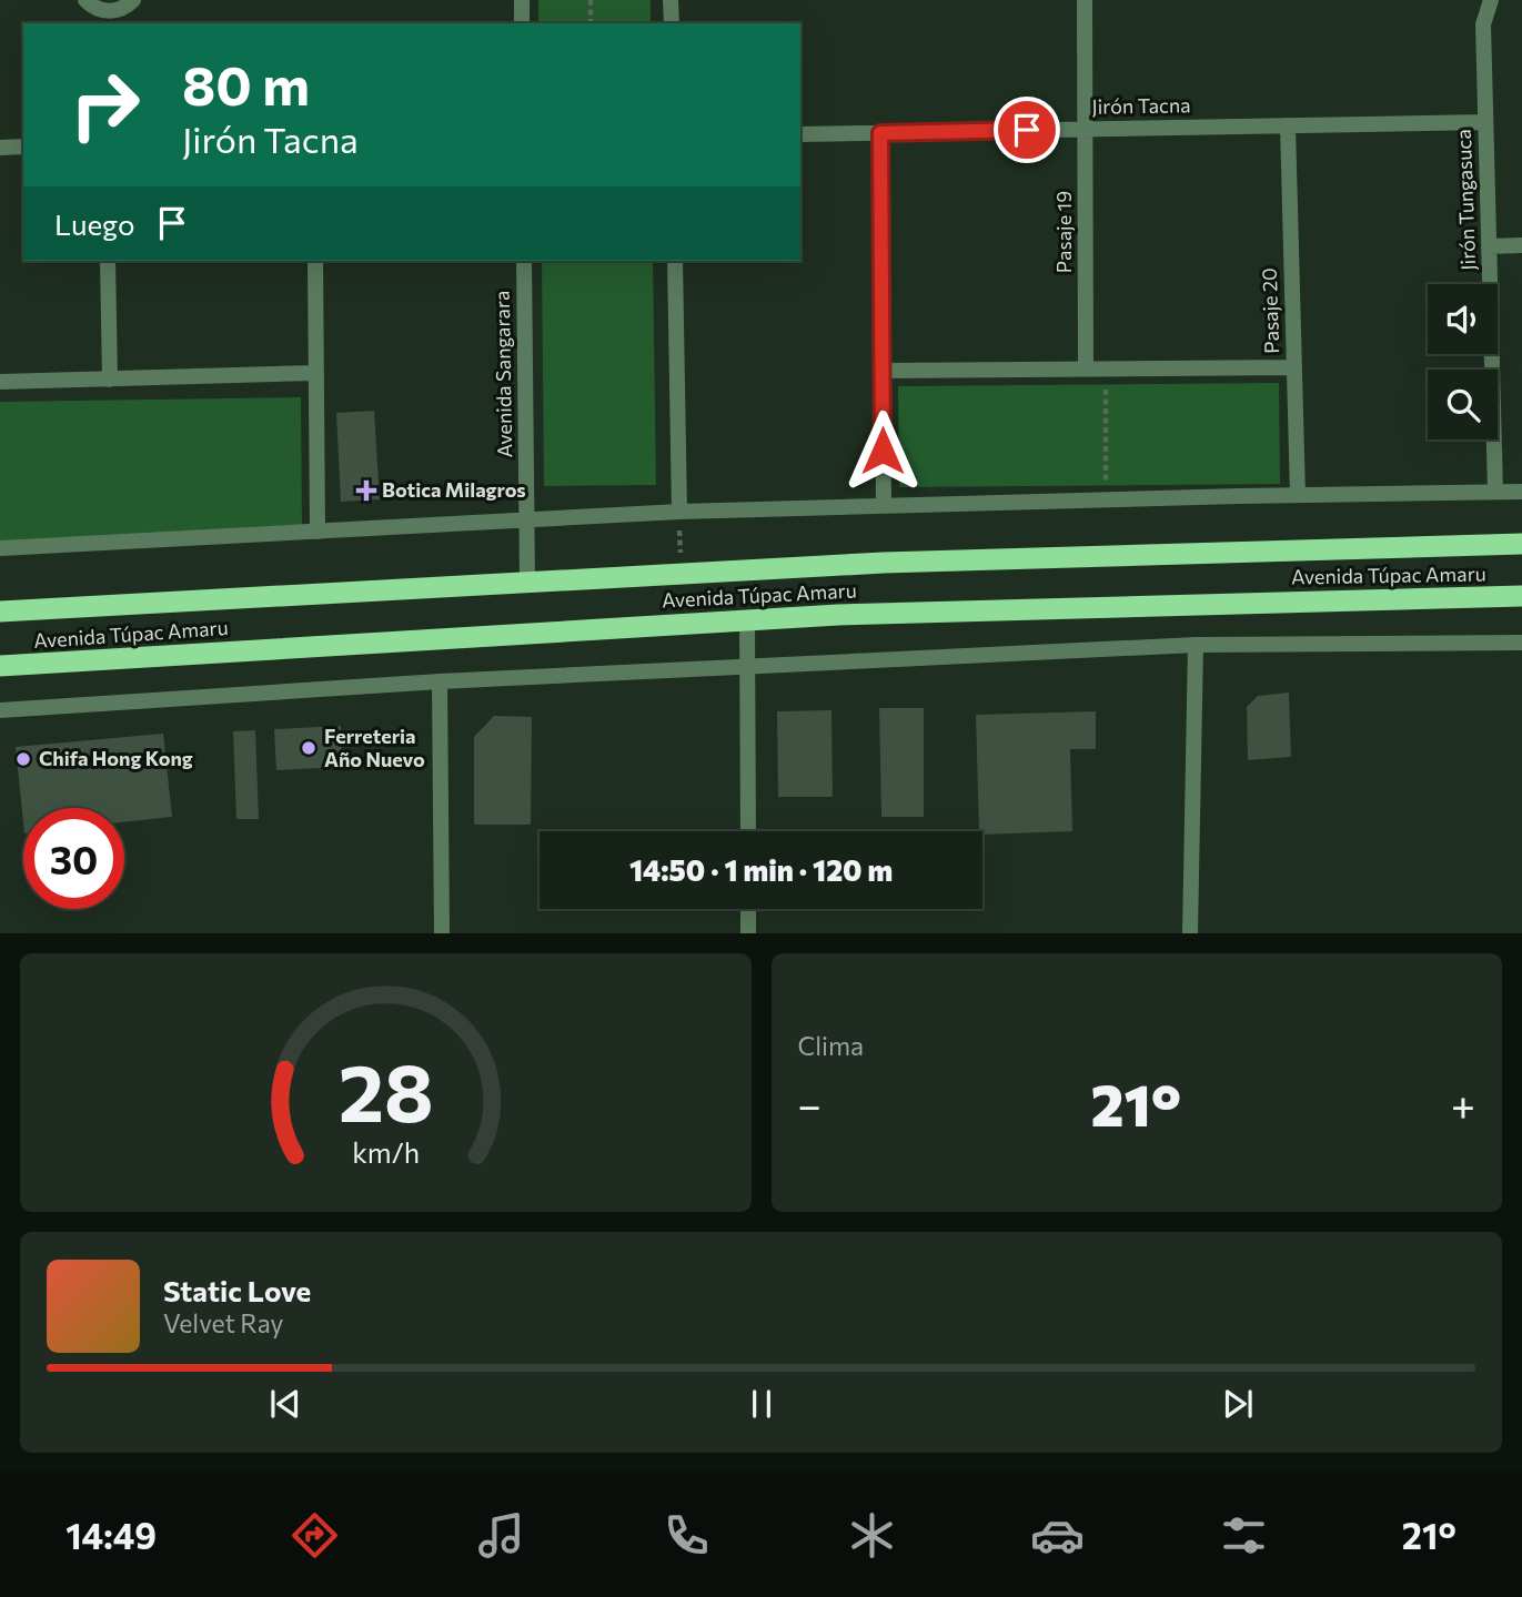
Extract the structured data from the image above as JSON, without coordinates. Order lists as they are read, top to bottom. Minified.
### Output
{"streets":{"highway":["Avenida Túpac Amaru"],"street":["Jirón Tacna","Jirón Tungasuca","Pasaje 19","Pasaje 20","Avenida Sangarara"]},"crossings":[["Jirón Tacna","Jirón Tungasuca"],["Jirón Tacna","Pasaje 19"],["Jirón Tacna","Pasaje 20"],["Avenida Sangarara","Avenida Túpac Amaru"]],"places":{"health":["Botica Milagros"],"other":["Ferreteria Año Nuevo","Chifa Hong Kong"]},"page":{"turn":["80 m","Jirón Tacna"],"then":"Luego","limit":"30","trip":"14:50 · 1 min · 120 m","tile":"Clima","heat":["−","21°","+"],"song":["Static Love","Velvet Ray"],"tabs":["14:49","21°"],"gauge":["28","km/h"]}}
